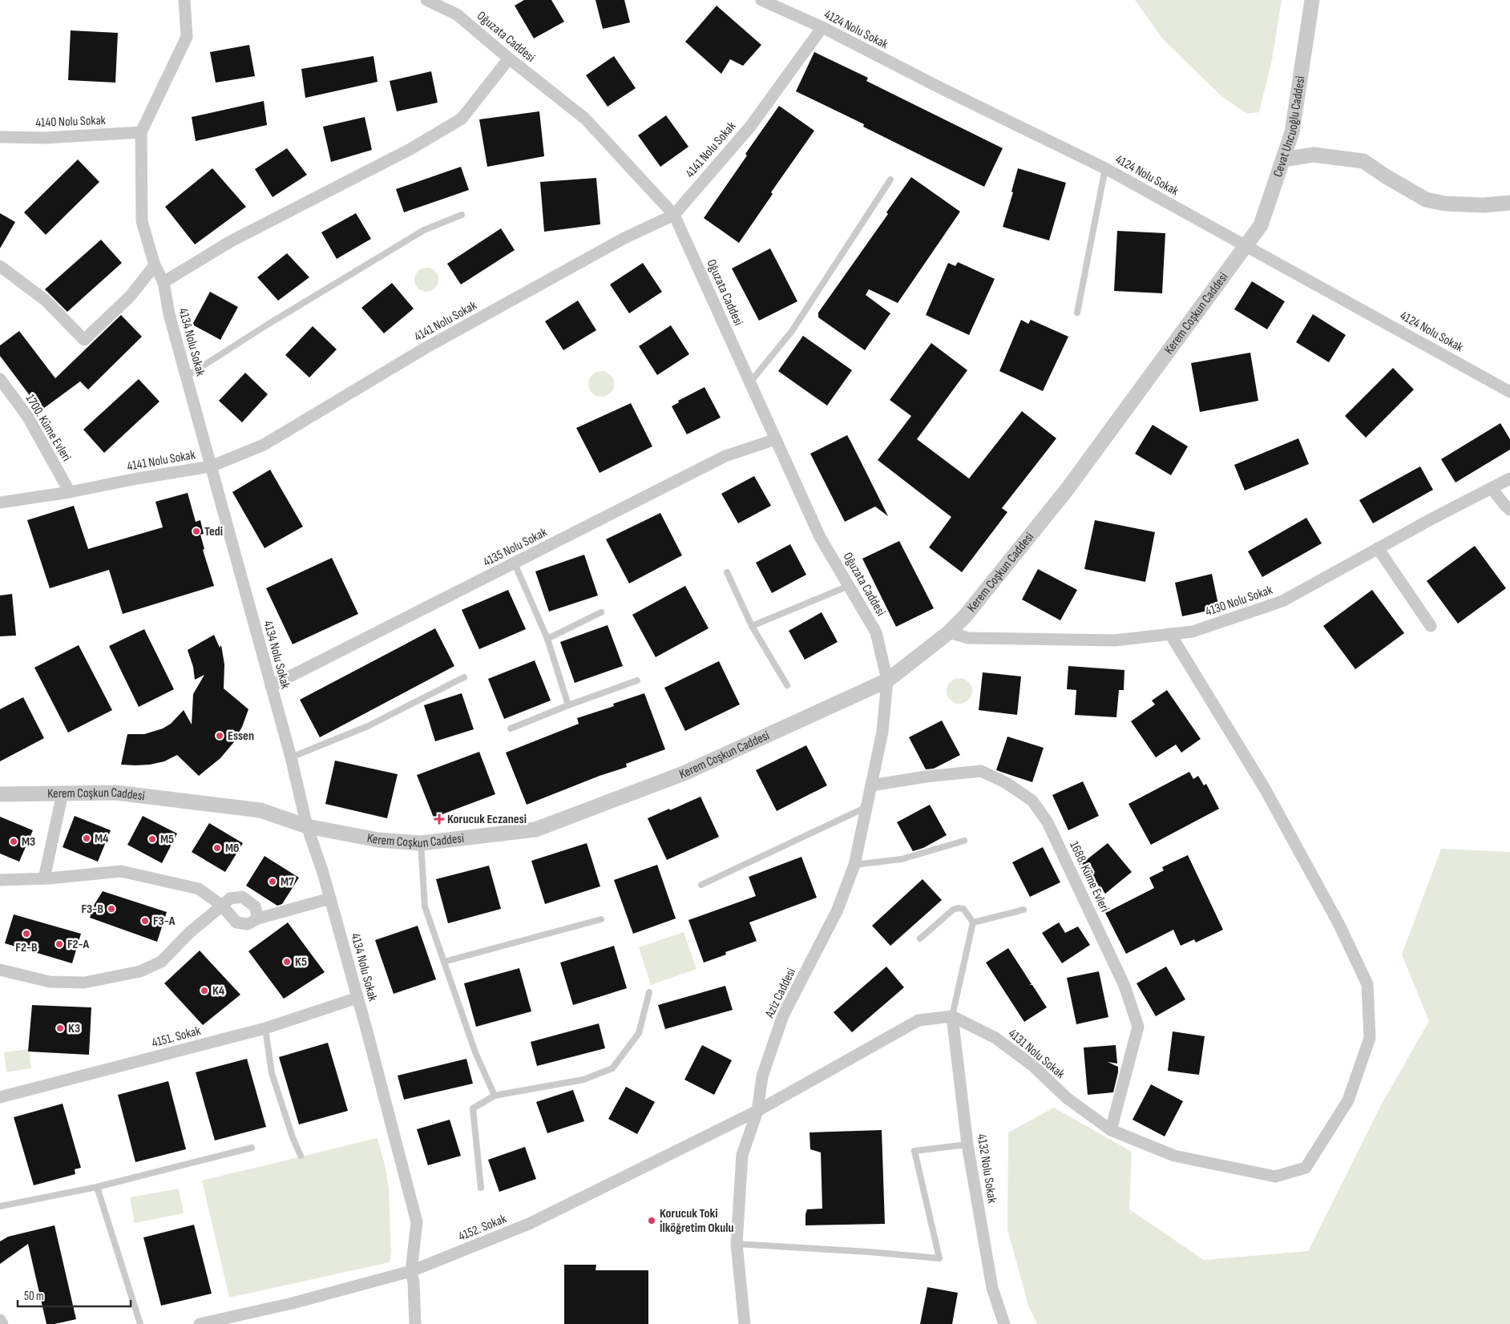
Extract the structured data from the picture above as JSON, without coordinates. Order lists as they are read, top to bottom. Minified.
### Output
{"streets":{"street":["4124 Nolu Sokak","Oğuzata Caddesi","4140 Nolu Sokak","Cevat Uncuoğlu Caddesi","4141 Nolu Sokak","Kerem Coşkun Caddesi","4134 Nolu Sokak","1700. Küme Evleri","4135 Nolu Sokak","4130 Nolu Sokak","1688. Küme Evleri","Aziz Caddesi","4151. Sokak","4131 Nolu Sokak","4132 Nolu Sokak","4152. Sokak"]},"crossings":[["4124 Nolu Sokak","Cevat Uncuoğlu Caddesi"],["4124 Nolu Sokak","4141 Nolu Sokak"],["4124 Nolu Sokak","Kerem Coşkun Caddesi"],["Oğuzata Caddesi","4141 Nolu Sokak"],["Oğuzata Caddesi","Kerem Coşkun Caddesi"],["Oğuzata Caddesi","4135 Nolu Sokak"],["Oğuzata Caddesi","Aziz Caddesi"],["4140 Nolu Sokak","4134 Nolu Sokak"],["Cevat Uncuoğlu Caddesi","Kerem Coşkun Caddesi"],["4141 Nolu Sokak","4134 Nolu Sokak"],["4141 Nolu Sokak","1700. Küme Evleri"],["Kerem Coşkun Caddesi","4134 Nolu Sokak"],["Kerem Coşkun Caddesi","4130 Nolu Sokak"],["Kerem Coşkun Caddesi","Aziz Caddesi"],["4134 Nolu Sokak","4135 Nolu Sokak"],["4134 Nolu Sokak","4151. Sokak"],["4134 Nolu Sokak","4152. Sokak"],["4130 Nolu Sokak","4131 Nolu Sokak"],["1688. Küme Evleri","Aziz Caddesi"],["1688. Küme Evleri","4131 Nolu Sokak"],["Aziz Caddesi","4152. Sokak"],["4131 Nolu Sokak","4132 Nolu Sokak"]],"places":{"other":["Tedi","Essen","M4","M5","M3","M6","M7","F3-B","F3-A","F2-B","F2-A","K5","K4","K3","Korucuk Toki İlköğretim Okulu"],"health":["Korucuk Eczanesi"]},"scale_bar":"50 m"}
